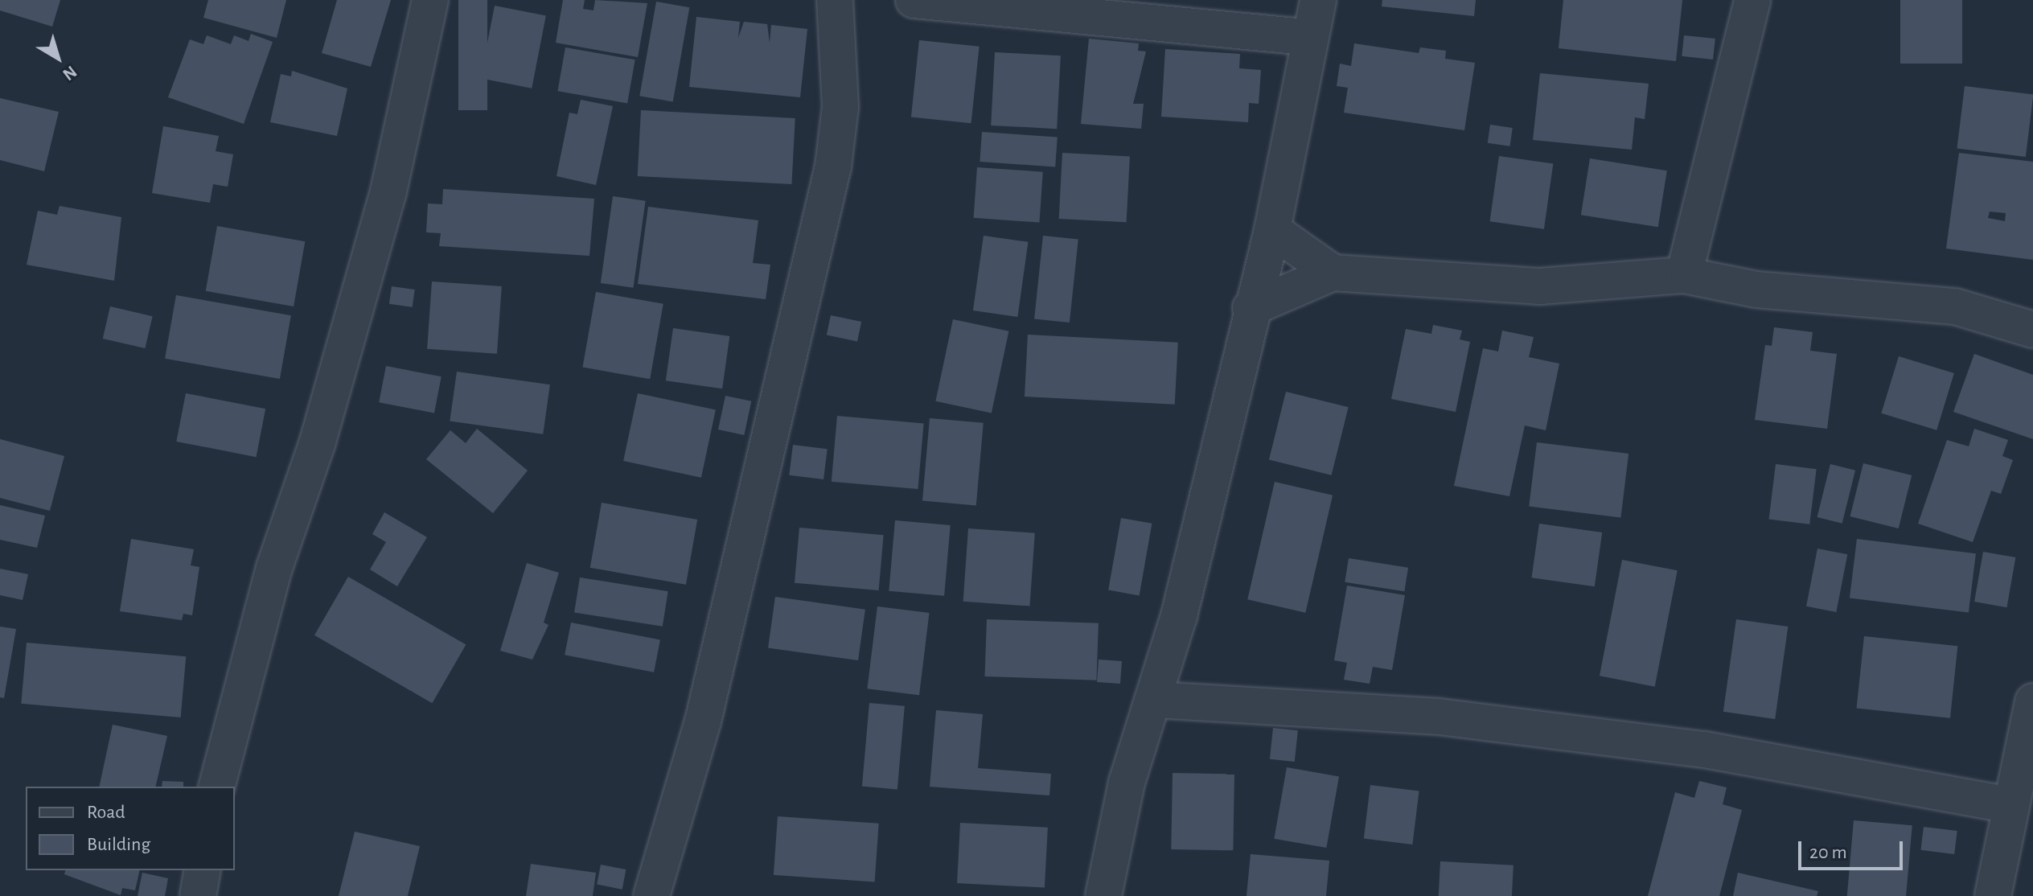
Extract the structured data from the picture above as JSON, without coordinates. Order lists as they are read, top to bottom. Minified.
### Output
{"legend":["Road","Building"],"scale_bar":"20 m","north":"bottom right"}
